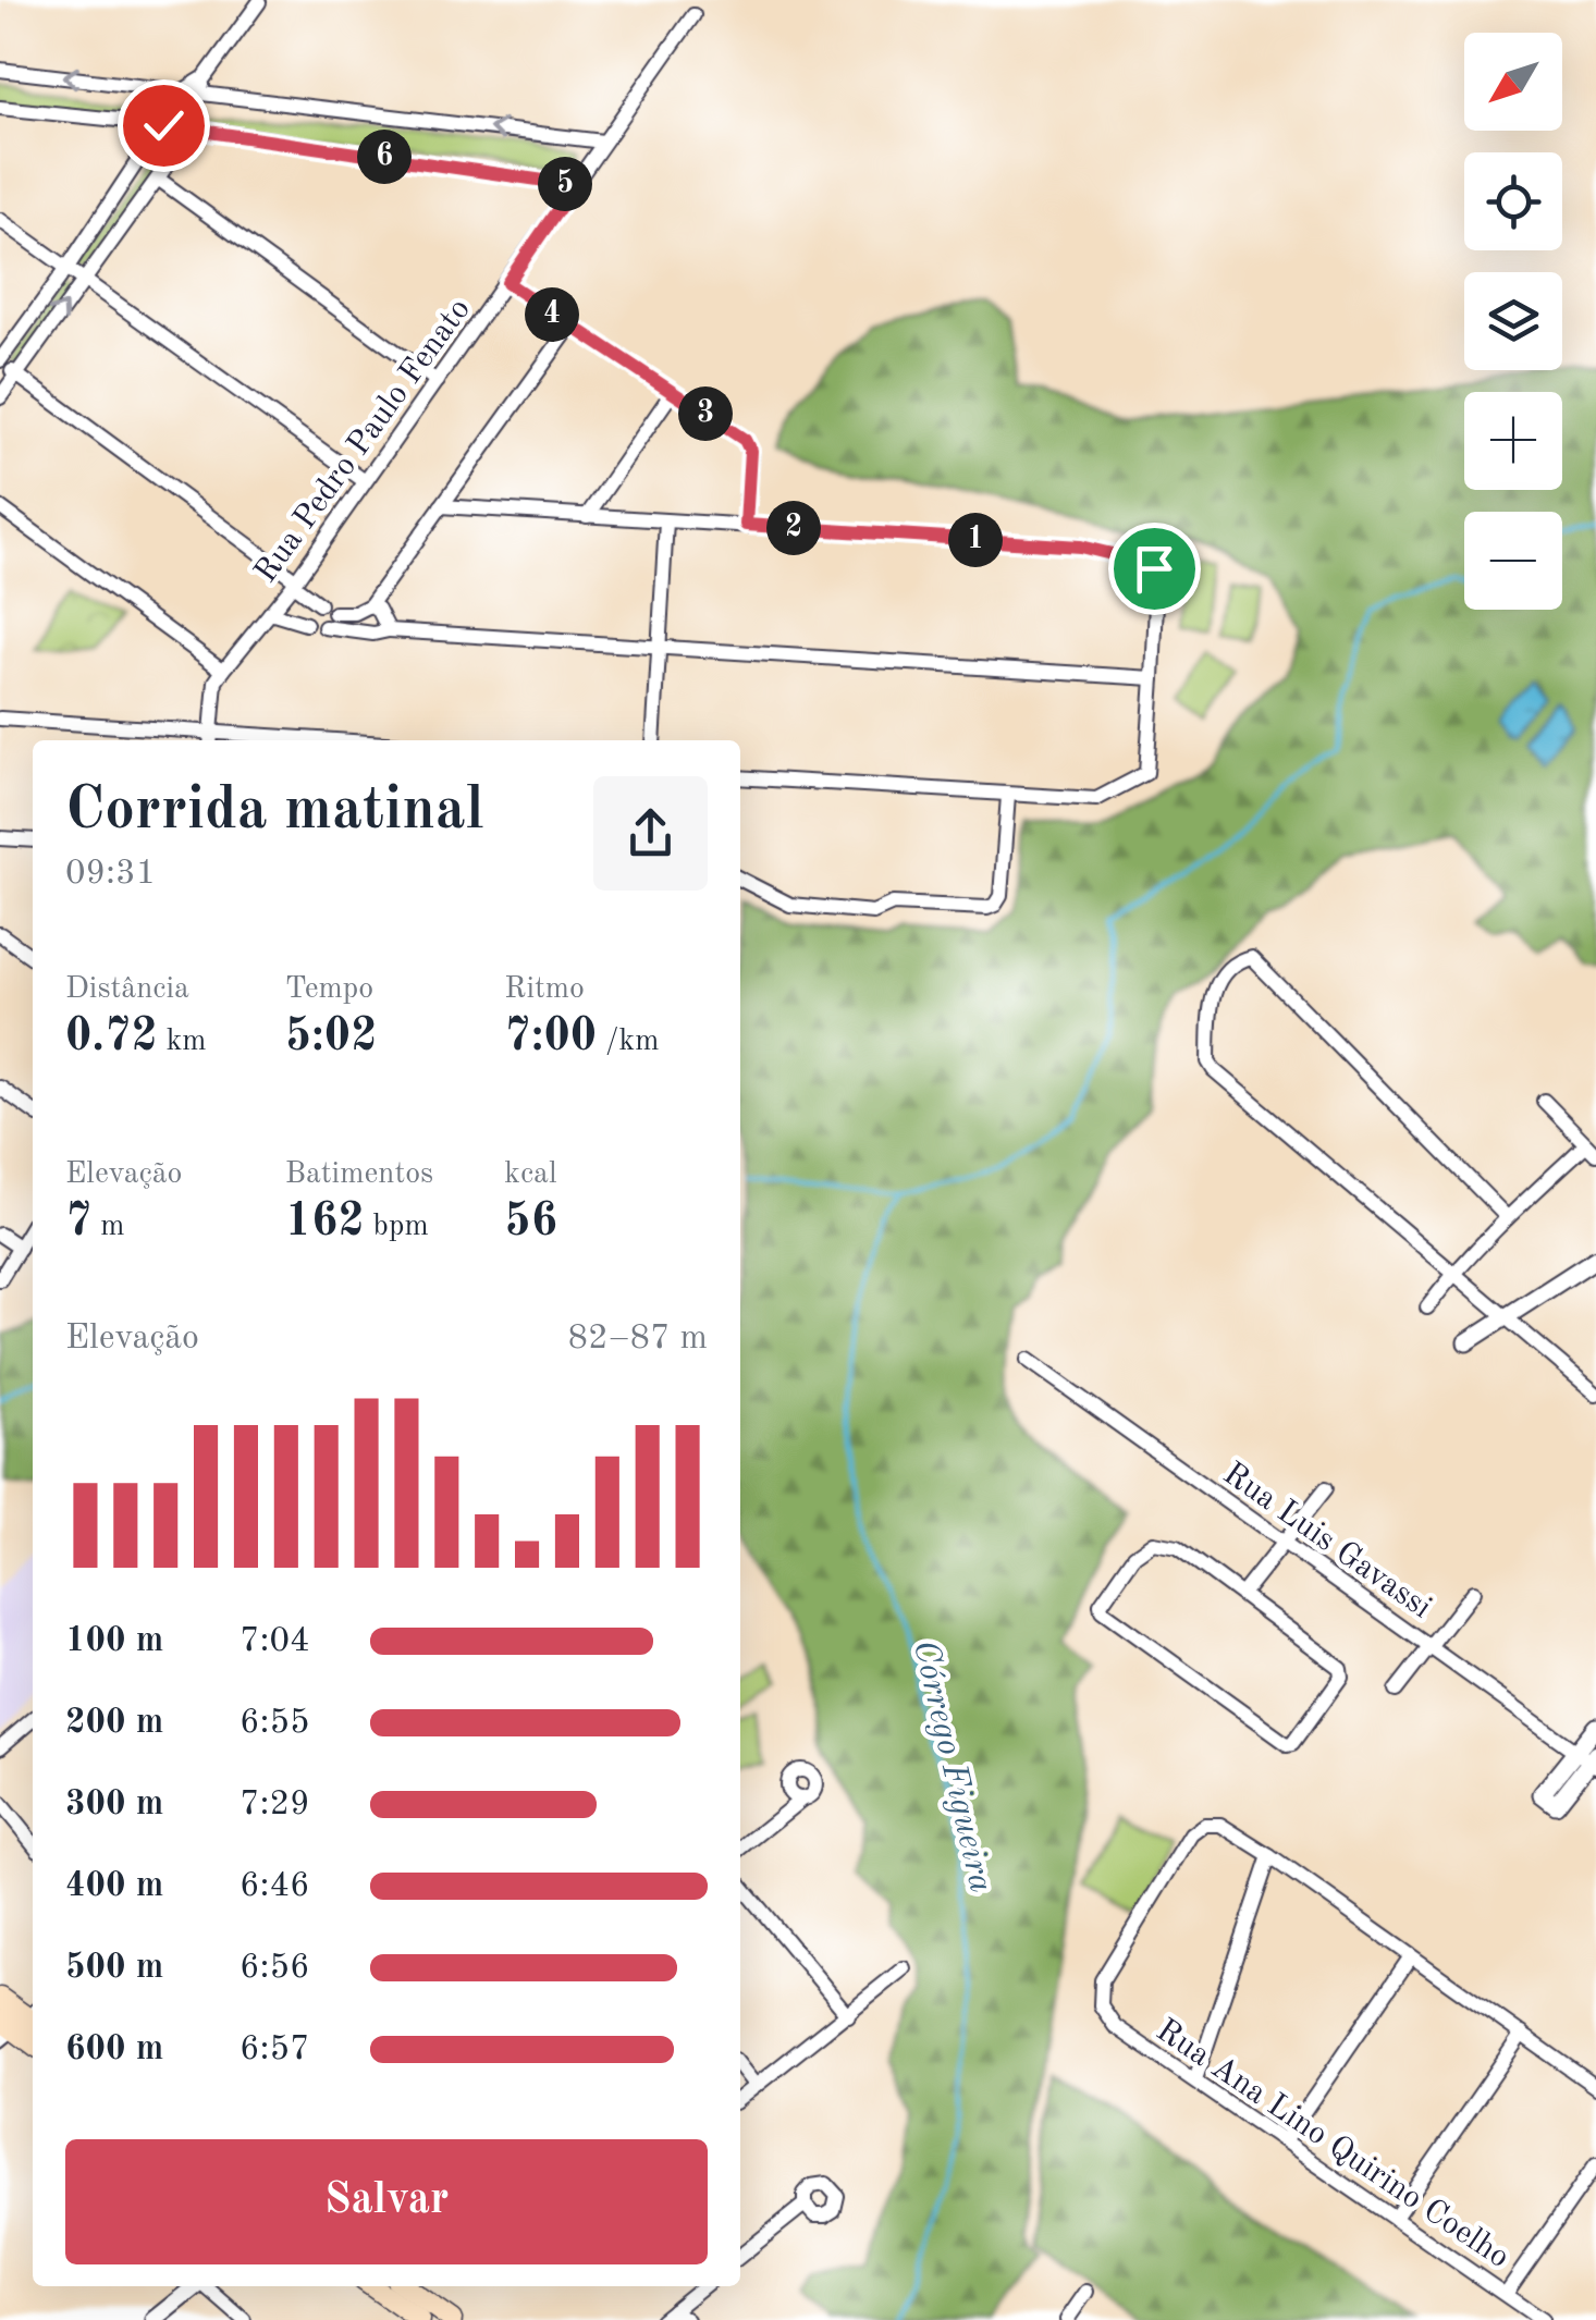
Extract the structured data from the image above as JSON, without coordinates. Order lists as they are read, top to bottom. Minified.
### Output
{"streets":{"street":["Rua Pedro Paulo Fenato","Rua Luis Gavassi","Rua Ana Lino Quirino Coelho"]},"water":["Córrego Figueira"],"north":"bottom left","page":{"map_buttons":["+","−"],"pins":["6","5","4","3","2","1"],"heading":["Corrida matinal","09:31"],"stats":[["Distância","0.72 km"],["Tempo","5:02"],["Ritmo","7:00 /km"],["Elevação","7 m"],["Batimentos","162 bpm"],["kcal","56"]],"chart":["Elevação","82–87 m"],"list":[{"name":"100 m","note":"7:04"},{"name":"200 m","note":"6:55"},{"name":"300 m","note":"7:29"},{"name":"400 m","note":"6:46"},{"name":"500 m","note":"6:56"},{"name":"600 m","note":"6:57"}],"buttons":"Salvar"}}
